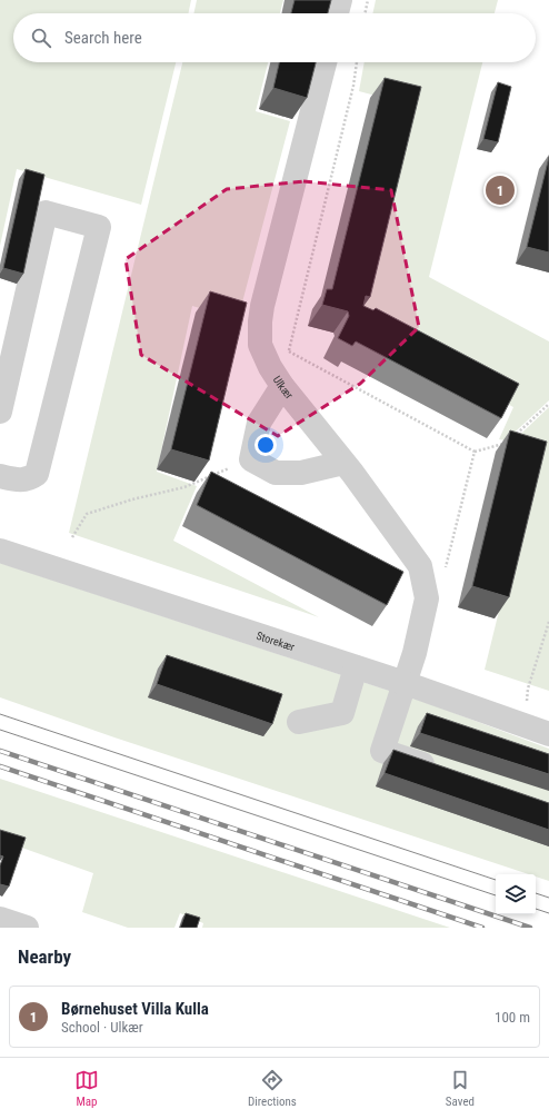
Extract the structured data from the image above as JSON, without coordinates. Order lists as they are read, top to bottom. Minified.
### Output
{"streets":{"street":["Ulkær","Storekær"]},"crossings":[["Ulkær","Storekær"]],"page":{"search":"Search here","pins":"1","heading":"Nearby","list":[{"mark":"1","name":"Børnehuset Villa Kulla","note":"School · Ulkær","value":"100 m"}],"nav":["Map","Directions","Saved"]}}
